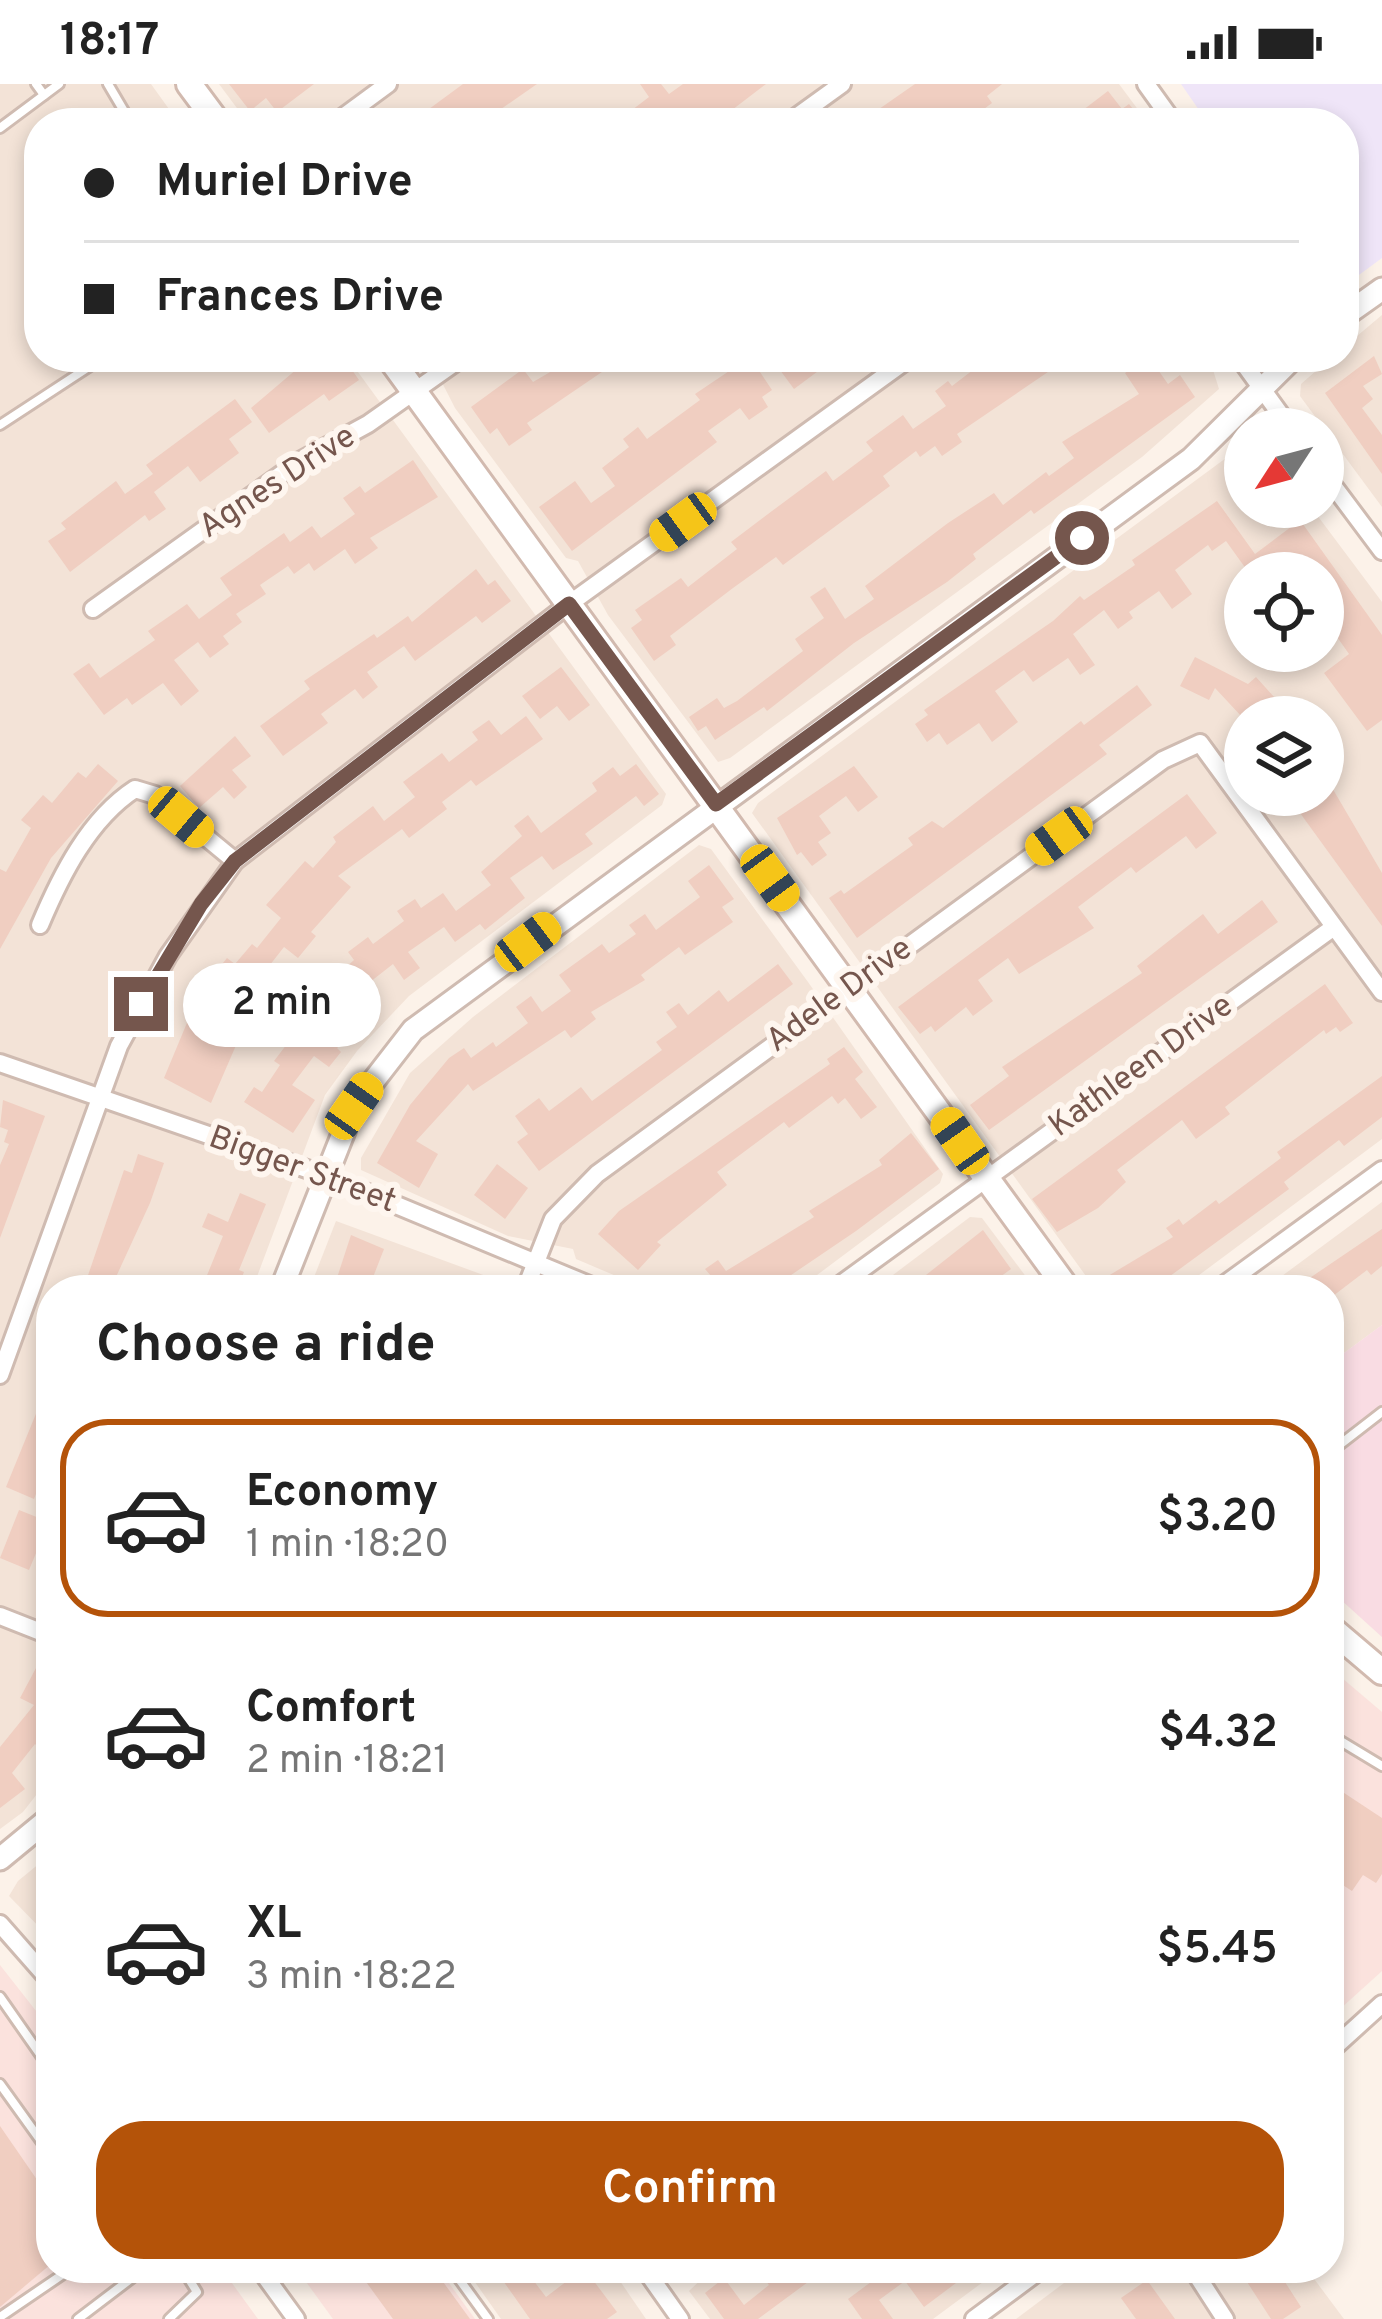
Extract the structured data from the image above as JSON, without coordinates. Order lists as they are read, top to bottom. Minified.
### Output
{"streets":{"street":["Agnes Drive","Adele Drive","Kathleen Drive","Bigger Street"]},"crossings":[["Adele Drive","Kathleen Drive"],["Adele Drive","Bigger Street"]],"north":"bottom left","page":{"status":"18:17","banner":["Muriel Drive","Frances Drive"],"bubble":"2 min","heading":"Choose a ride","list":[{"name":"Economy","note":"1 min · 18:20","value":"$3.20"},{"name":"Comfort","note":"2 min · 18:21","value":"$4.32"},{"name":"XL","note":"3 min · 18:22","value":"$5.45"}],"buttons":"Confirm"}}
